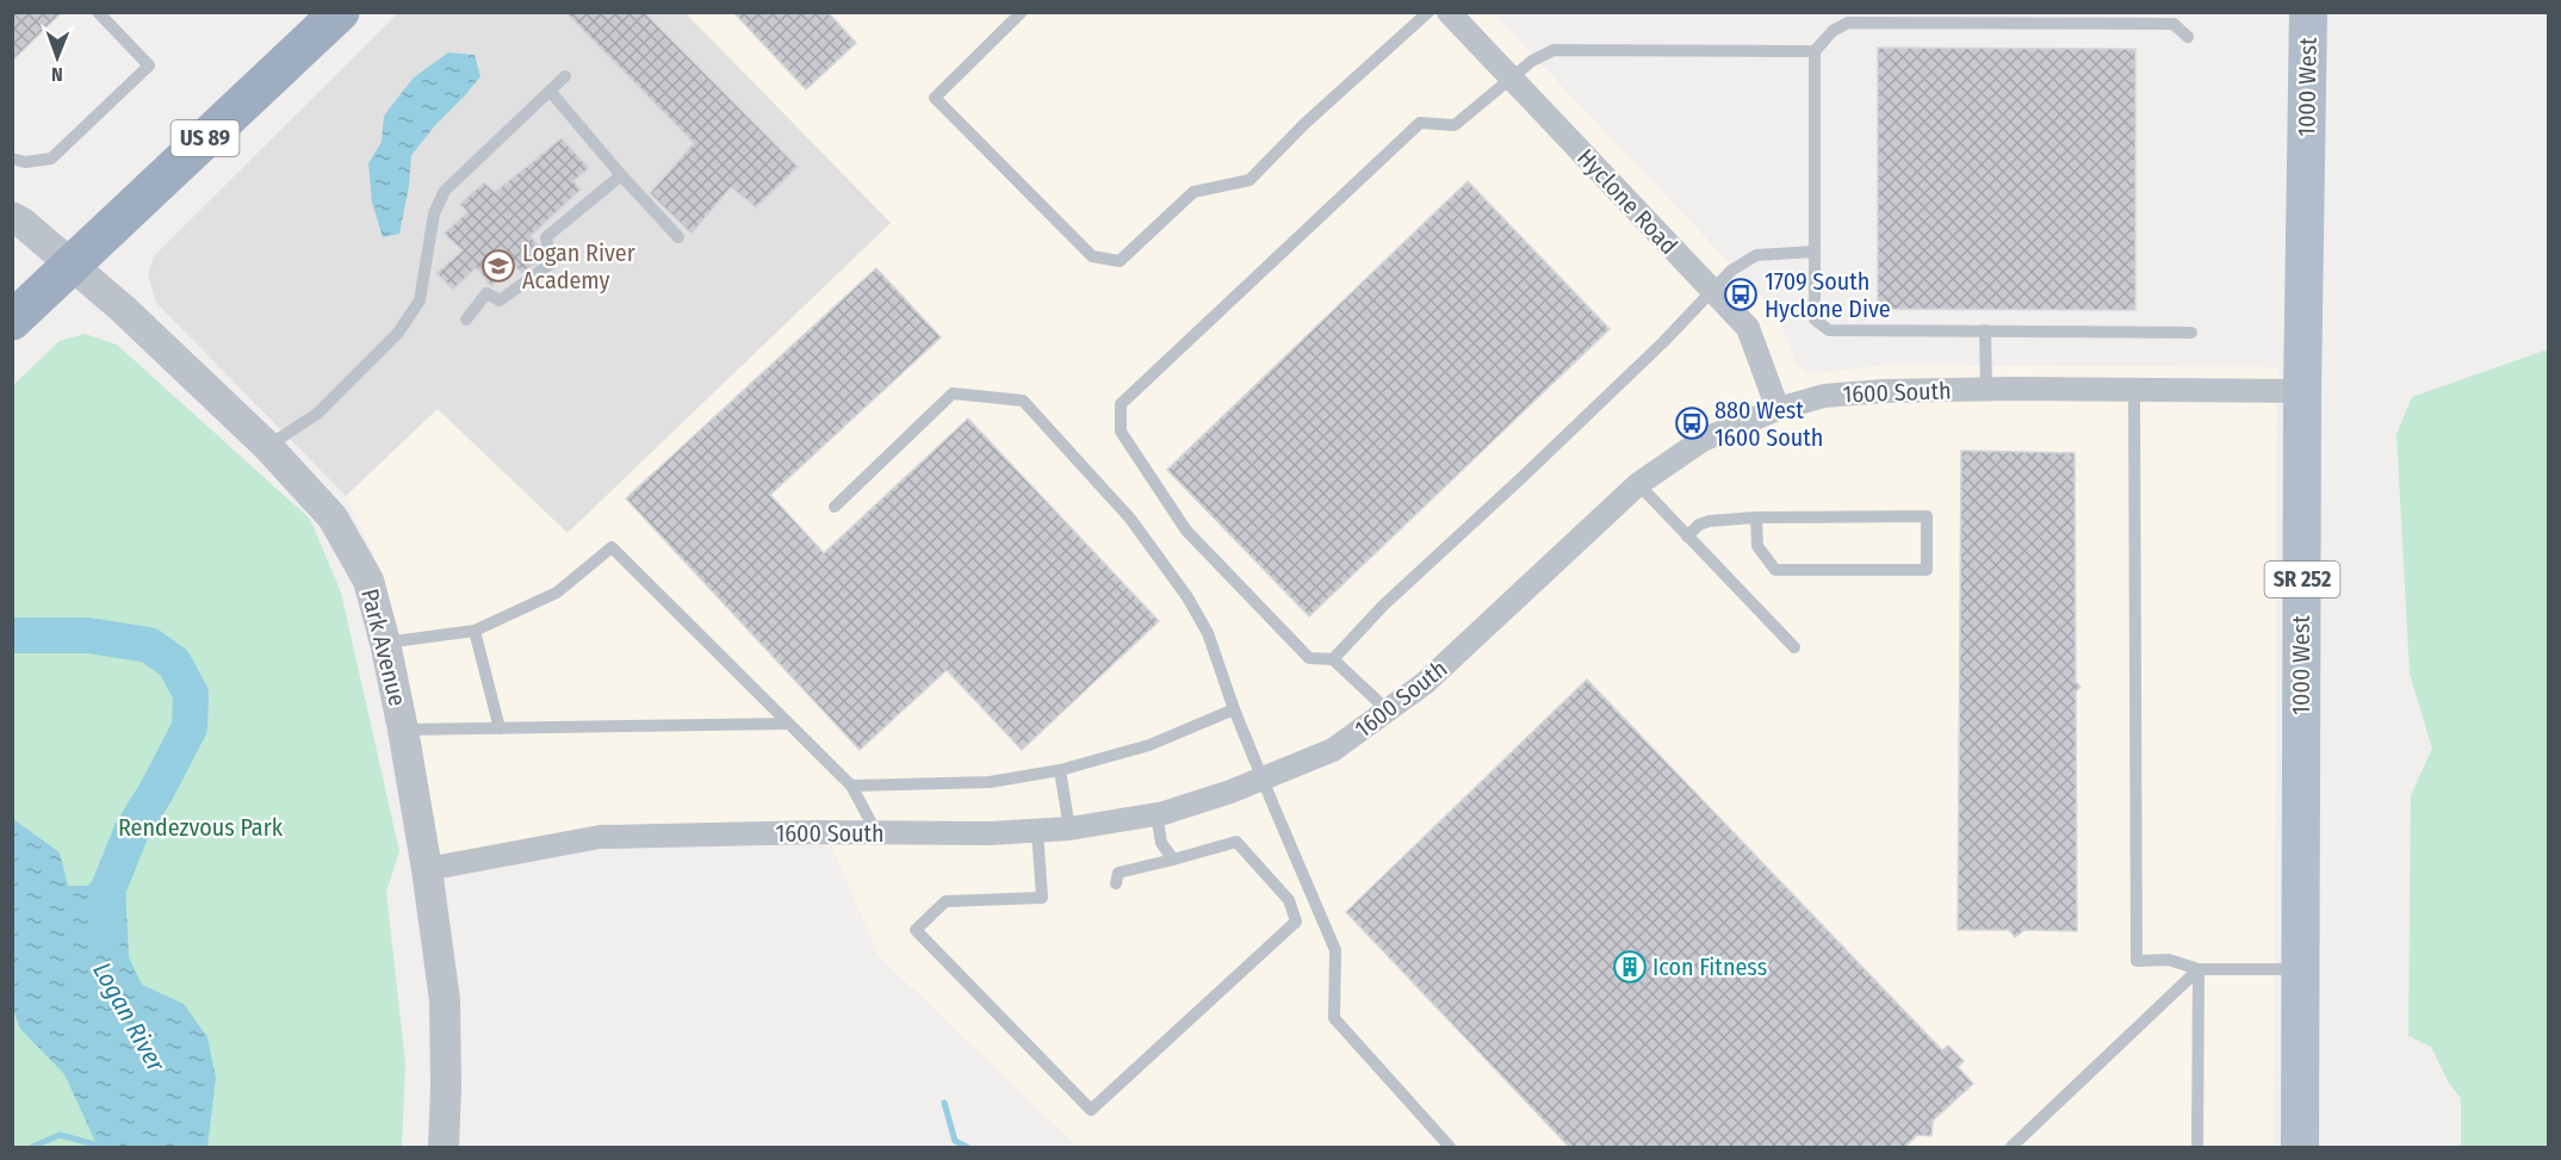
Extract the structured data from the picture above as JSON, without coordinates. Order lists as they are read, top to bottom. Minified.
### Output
{"streets":{"highway":["US 89"],"main road":["1000 West","SR 252"],"street":["Hyclone Road","1600 South","Park Avenue"]},"crossings":[["1000 West","1600 South"],["US 89","Park Avenue"],["Hyclone Road","1600 South"],["1600 South","Park Avenue"]],"water":["Logan River"],"parks":["Rendezvous Park"],"places":{"school or university":["Logan River Academy"],"bus stop":["1709 South Hyclone Dive","880 West 1600 South"],"building":["Icon Fitness"]},"north":"bottom"}
